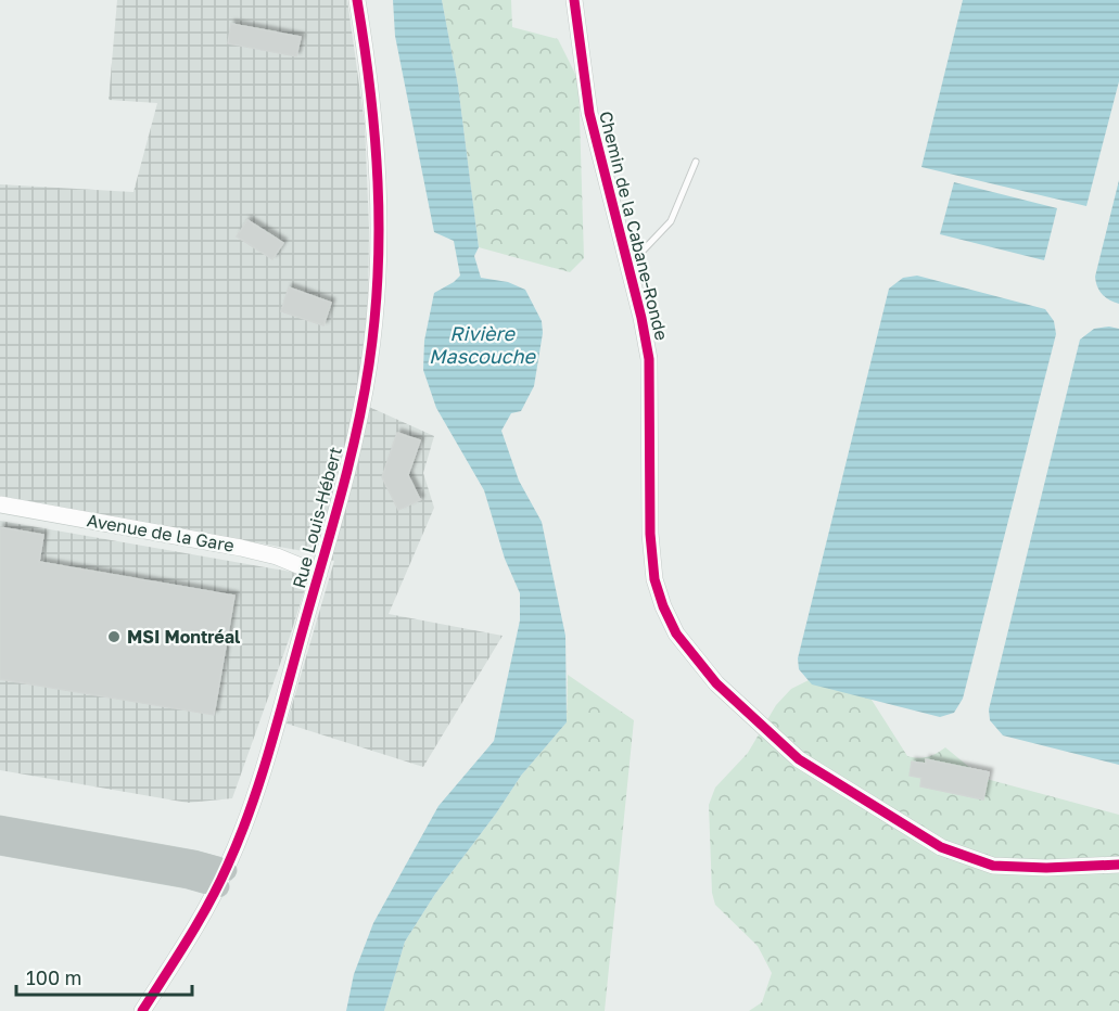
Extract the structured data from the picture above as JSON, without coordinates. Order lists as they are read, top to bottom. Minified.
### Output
{"streets":{"street":["Chemin de la Cabane-Ronde","Rue Louis-Hébert","Avenue de la Gare"]},"crossings":[["Rue Louis-Hébert","Avenue de la Gare"]],"water":["Rivière Mascouche"],"places":["MSI Montréal"],"scale_bar":"100 m"}
